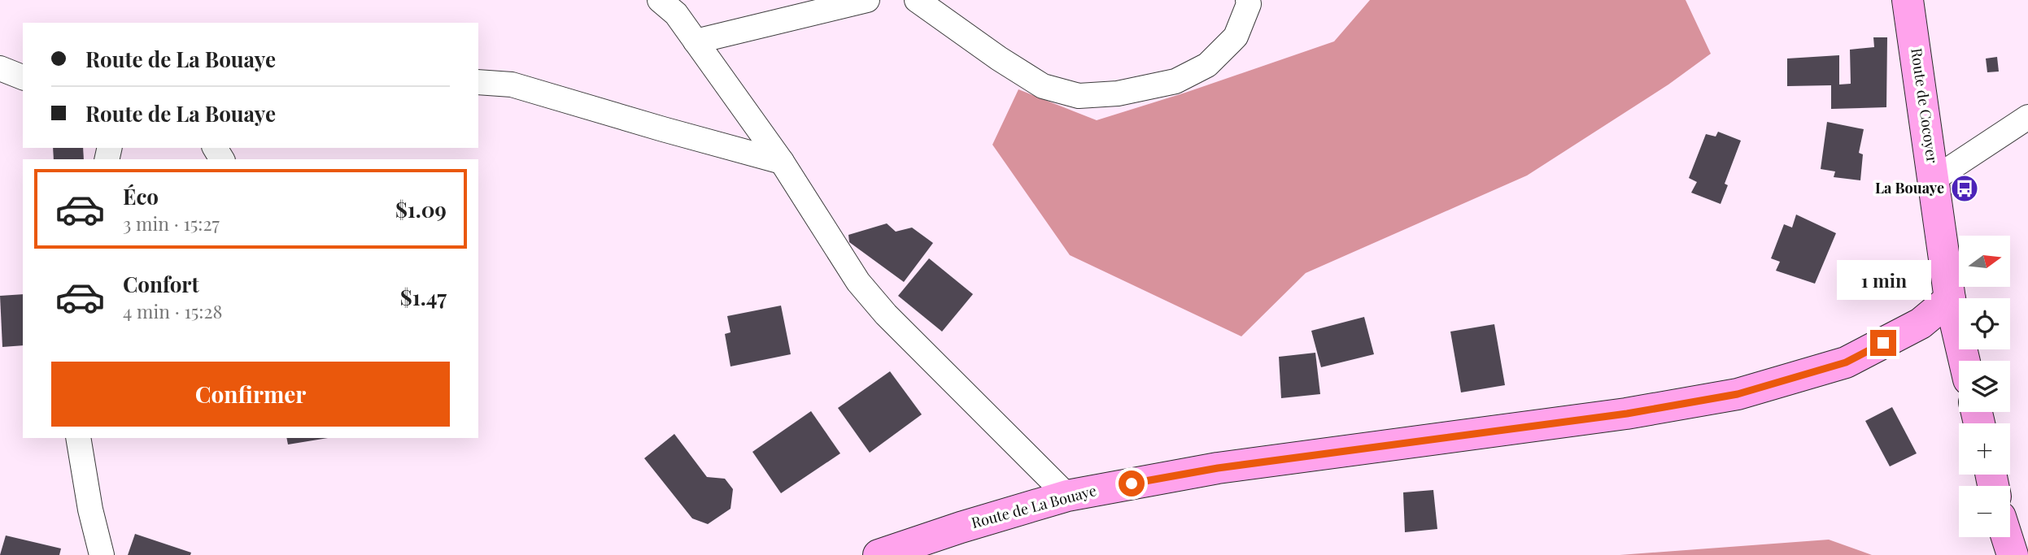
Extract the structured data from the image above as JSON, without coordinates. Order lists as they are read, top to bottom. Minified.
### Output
{"streets":{"main road":["Route de Cocoyer","Route de La Bouaye"]},"crossings":[["Route de Cocoyer","Route de La Bouaye"]],"places":{"bus stop":["La Bouaye"]},"north":"right","page":{"banner":["Route de La Bouaye","Route de La Bouaye"],"list":[{"name":"Éco","note":"3 min · 15:27","value":"$1.09"},{"name":"Confort","note":"4 min · 15:28","value":"$1.47"}],"map_buttons":["+","−"],"bubble":"1 min","buttons":"Confirmer"}}
